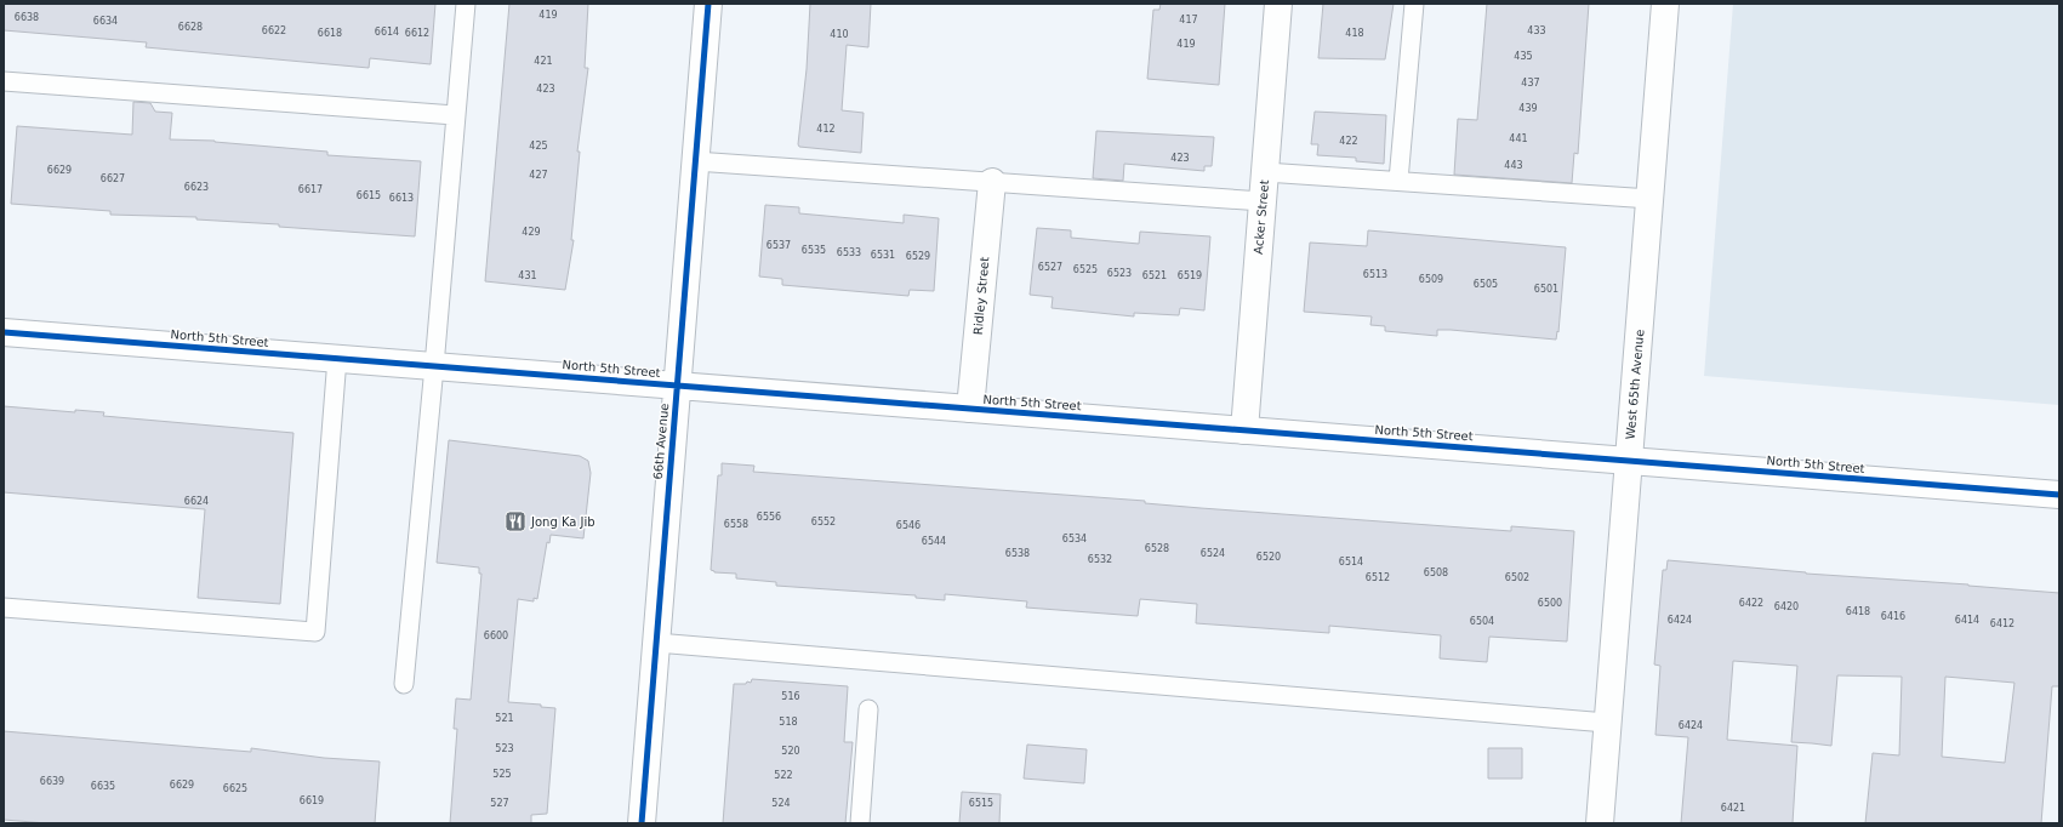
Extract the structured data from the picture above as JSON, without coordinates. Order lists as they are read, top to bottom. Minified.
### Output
{"streets":{"street":["Acker Street","Ridley Street","North 5th Street","West 65th Avenue","66th Avenue"]},"crossings":[["Acker Street","North 5th Street"],["Ridley Street","North 5th Street"],["North 5th Street","West 65th Avenue"],["North 5th Street","66th Avenue"]],"places":{"restaurant":["Jong Ka Jib"]},"house_numbers":["419","6638","417","6634","6628","6622","433","6614","6618","6612","418","410","419","435","421","437","423","439","412","441","422","425","423","443","6629","427","6627","6623","6617","6615","6613","429","6537","6535","6533","6531","6529","6527","6525","6523","6513","431","6521","6519","6509","6505","6501","6624","6556","6552","6558","6546","6534","6544","6528","6538","6524","6520","6532","6514","6508","6512","6502","6500","6422","6420","6418","6416","6424","6414","6504","6412","6600","516","521","518","6424","523","520","525","522","6639","6629","6635","6625","6619","527","524","6515","6421"]}
